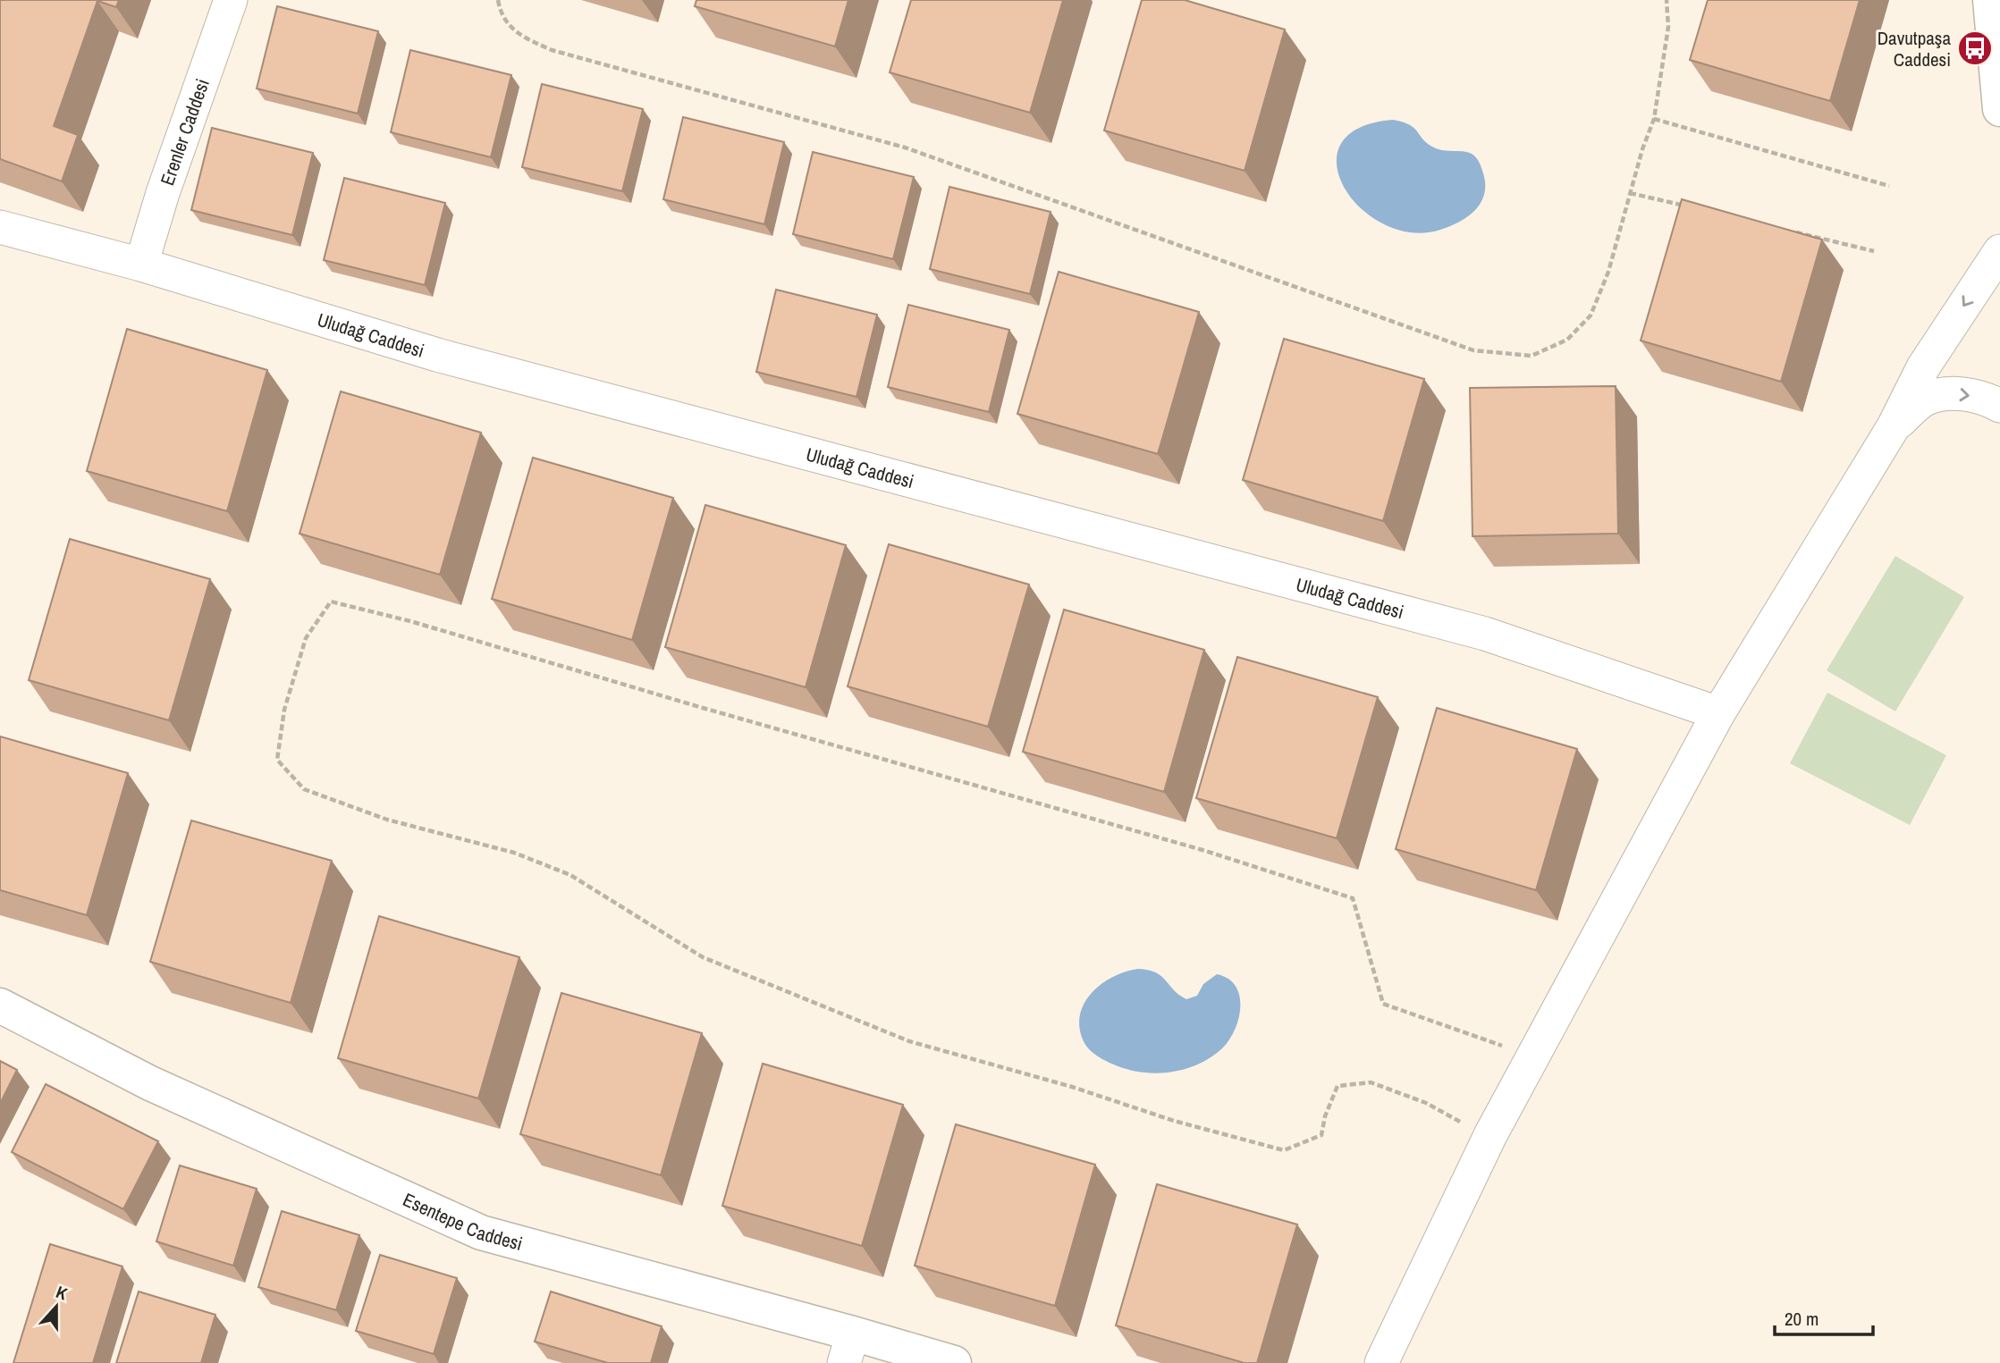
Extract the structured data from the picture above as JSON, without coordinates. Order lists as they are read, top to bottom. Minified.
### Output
{"streets":{"street":["Erenler Caddesi","Uludağ Caddesi","Esentepe Caddesi"]},"crossings":[["Erenler Caddesi","Uludağ Caddesi"]],"places":{"bus stop":["Davutpaşa Caddesi"]},"scale_bar":"20 m","north":"top"}
